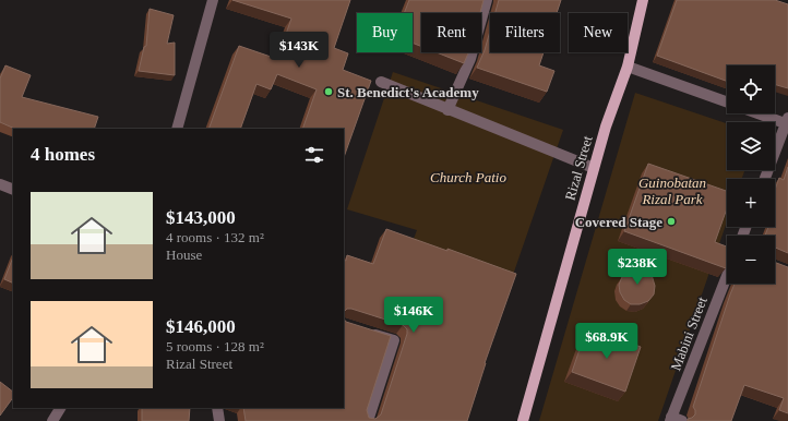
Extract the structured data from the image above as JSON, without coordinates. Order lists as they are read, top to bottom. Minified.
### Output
{"streets":{"main road":["Rizal Street"],"street":["Mabini Street"]},"parks":["Church Patio","Guinobatan Rizal Park"],"places":["St. Benedict's Academy","Covered Stage"],"page":{"chip":["Buy","Rent","Filters","New"],"price":["$143K","$238K","$146K","$68.9K"],"map_buttons":["+","−"],"heading":"4 homes","list":[{"name":"$143,000","note":"4 rooms · 132 m² · House"},{"name":"$146,000","note":"5 rooms · 128 m² · Rizal Street"}]}}
